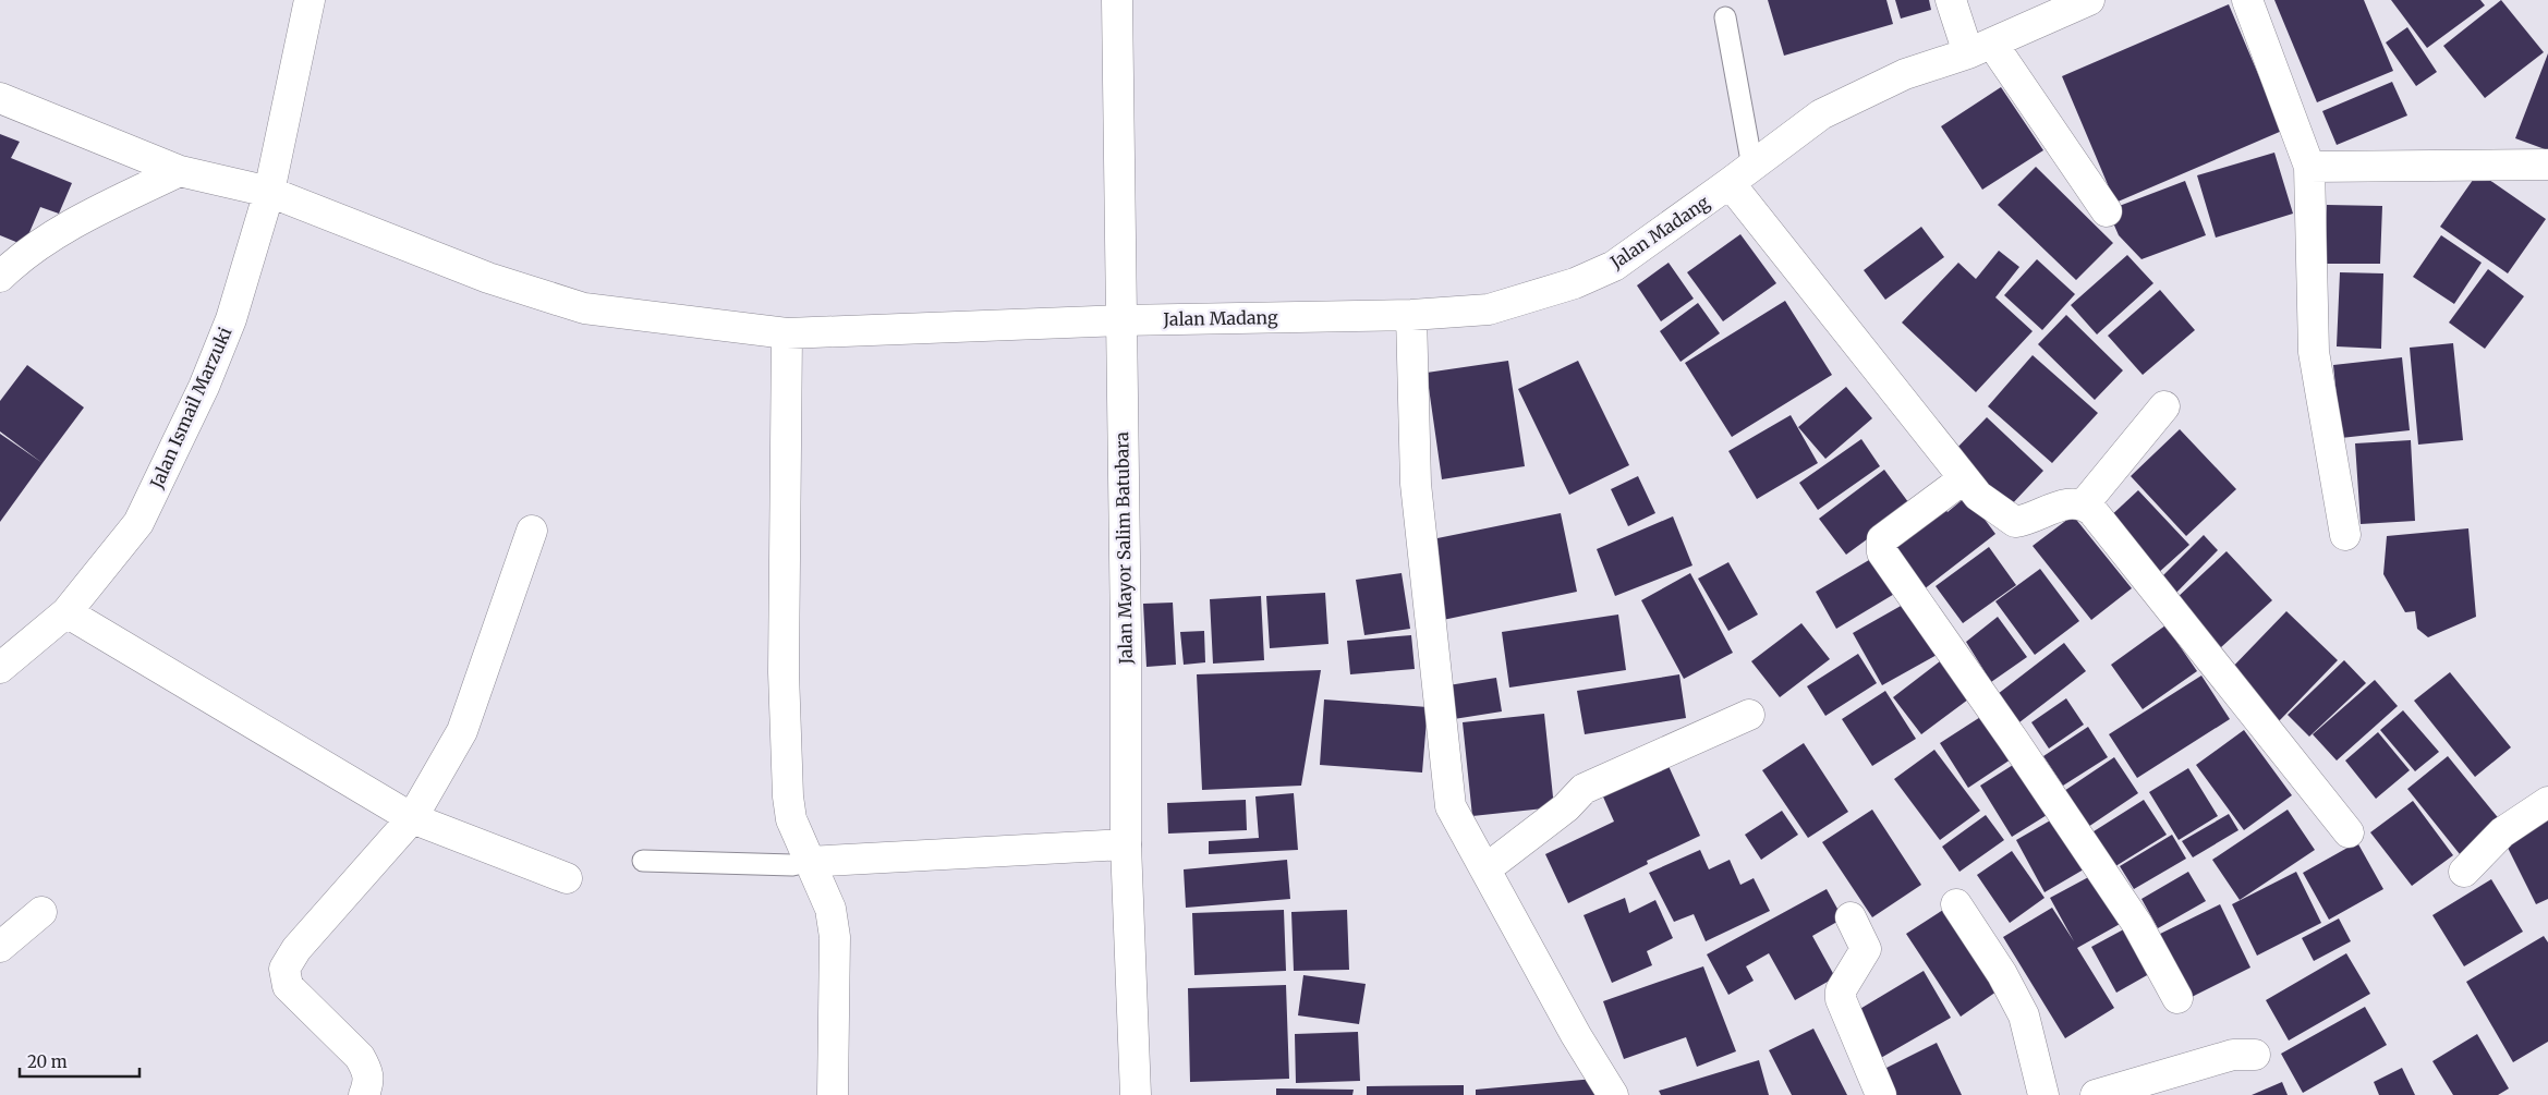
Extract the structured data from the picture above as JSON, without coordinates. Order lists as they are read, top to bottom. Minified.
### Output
{"streets":{"street":["Jalan Madang","Jalan Ismail Marzuki","Jalan Mayor Salim Batubara"]},"crossings":[["Jalan Madang","Jalan Ismail Marzuki"],["Jalan Madang","Jalan Mayor Salim Batubara"]],"scale_bar":"20 m"}
